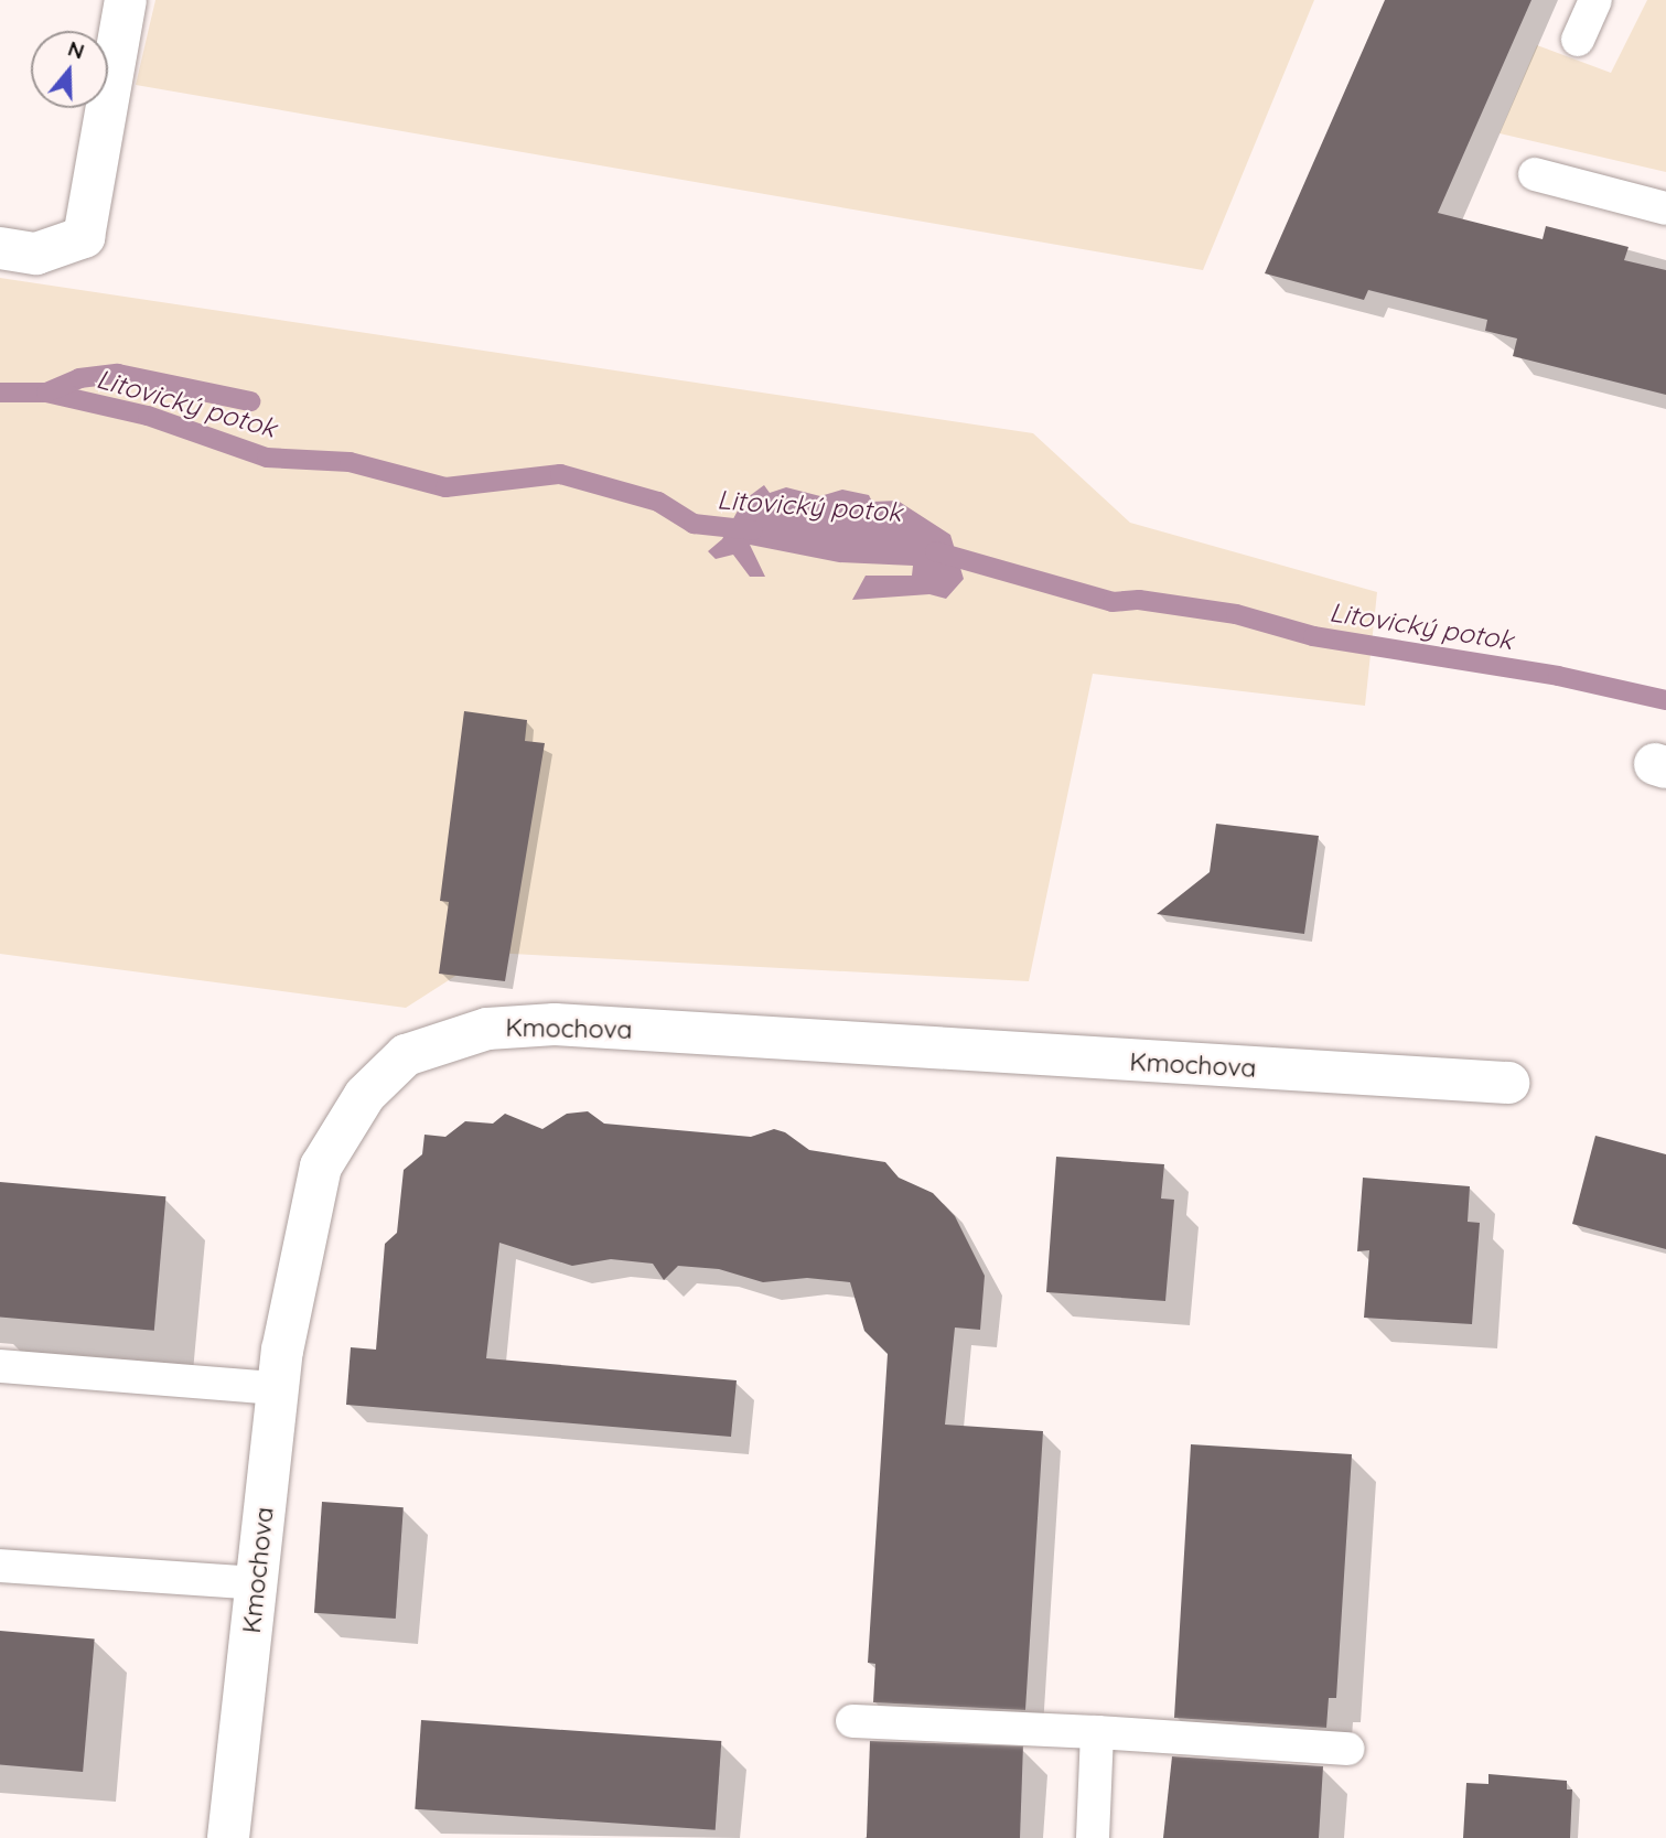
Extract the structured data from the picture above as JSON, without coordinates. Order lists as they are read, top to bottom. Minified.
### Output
{"streets":{"street":["Kmochova"]},"water":["Litovický potok"],"north":"top"}
